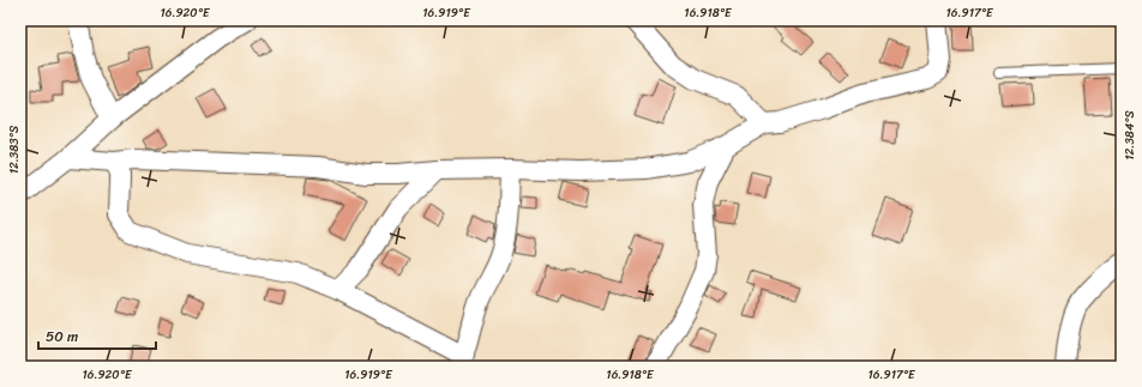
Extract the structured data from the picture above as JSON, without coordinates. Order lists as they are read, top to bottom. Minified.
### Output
{"scale_bar":"50 m","coordinates":["16.920°E","16.919°E","16.918°E","16.917°E","12.384°S","12.383°S"]}
